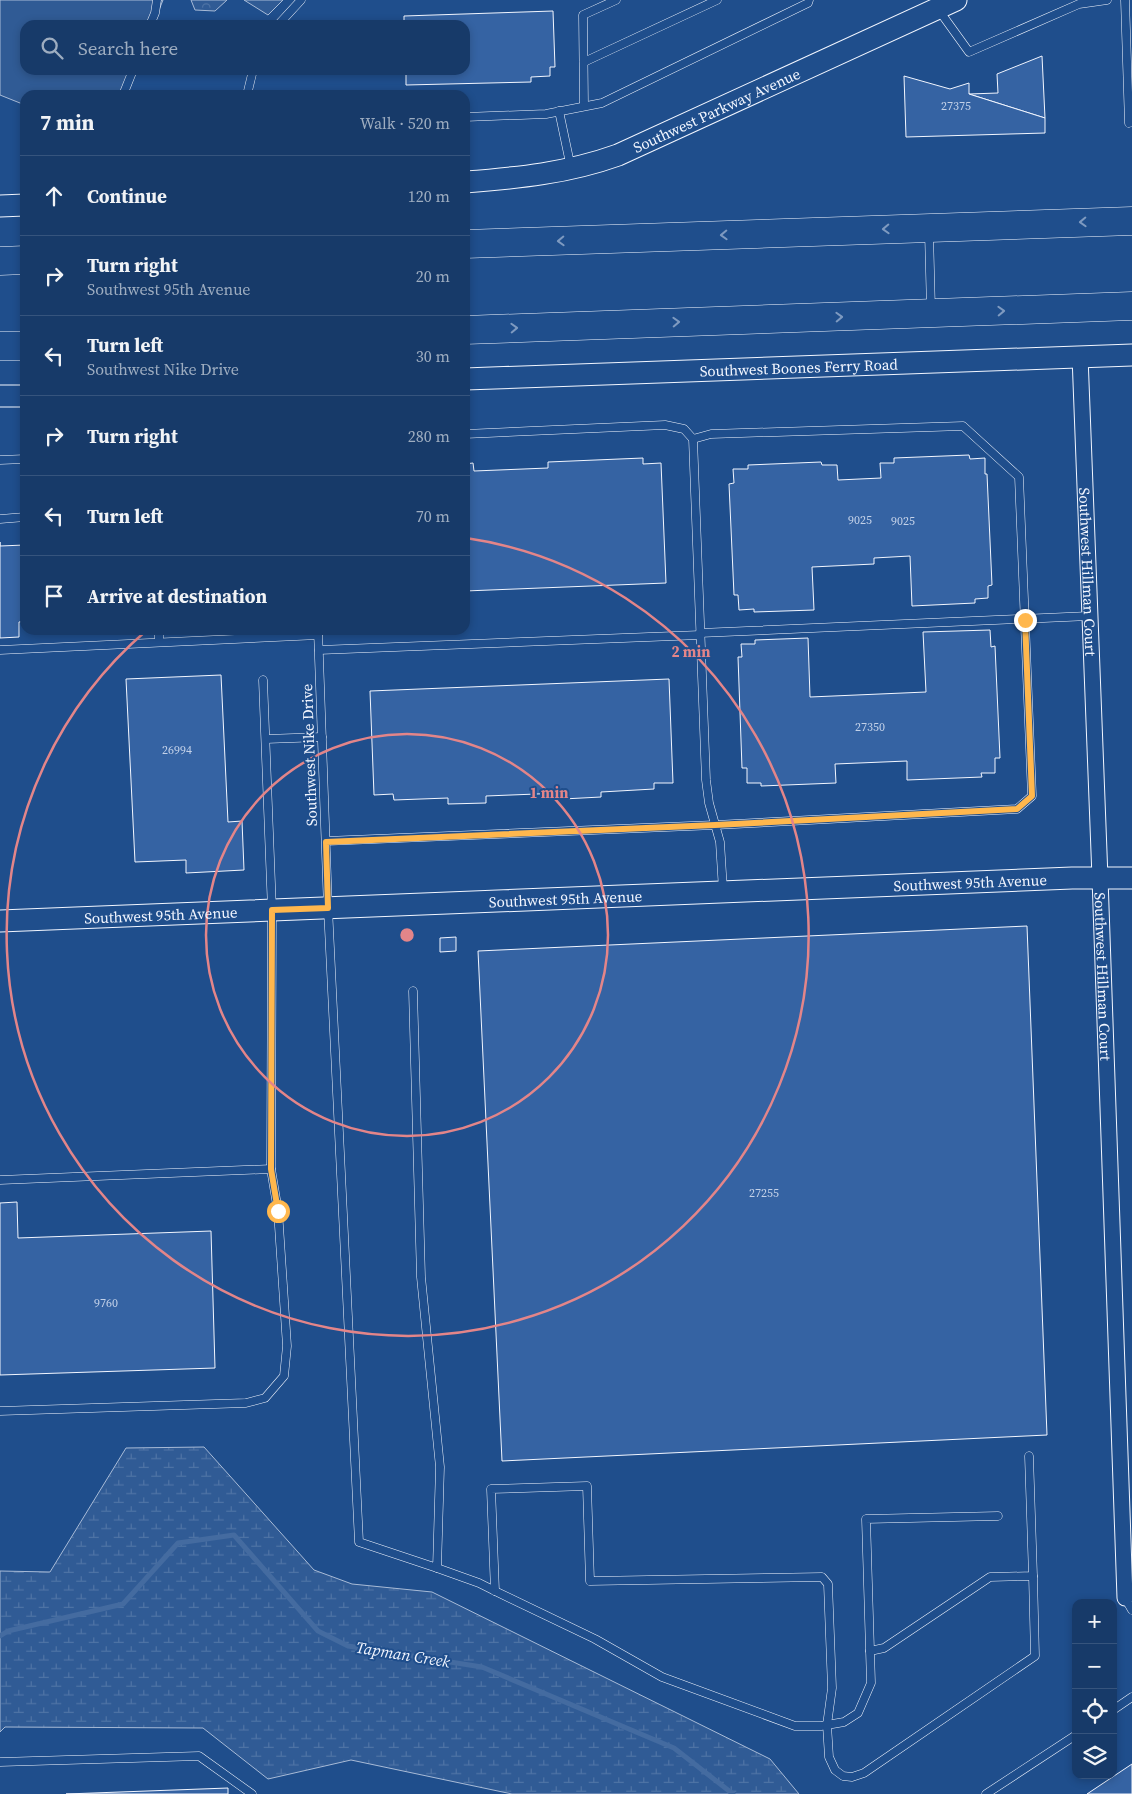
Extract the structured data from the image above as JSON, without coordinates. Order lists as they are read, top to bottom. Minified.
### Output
{"streets":{"street":["Southwest Parkway Avenue","Southwest Boones Ferry Road","Southwest Hillman Court","Southwest 95th Avenue"],"lane":["Southwest Nike Drive"]},"crossings":[["Southwest Boones Ferry Road","Southwest Hillman Court"],["Southwest Hillman Court","Southwest 95th Avenue"],["Southwest Nike Drive","Southwest 95th Avenue"]],"water":["Tapman Creek"],"house_numbers":["27375","9025","9025","27350","26994","27255","9760"],"page":{"search":"Search here","heading":["7 min","Walk · 520 m"],"list":[["Continue","120 m"],["Turn right","Southwest 95th Avenue","20 m"],["Turn left","Southwest Nike Drive","30 m"],["Turn right","280 m"],["Turn left","70 m"],"Arrive at destination"],"map_buttons":["+","−"]},"rings":["2 min","1 min"]}
